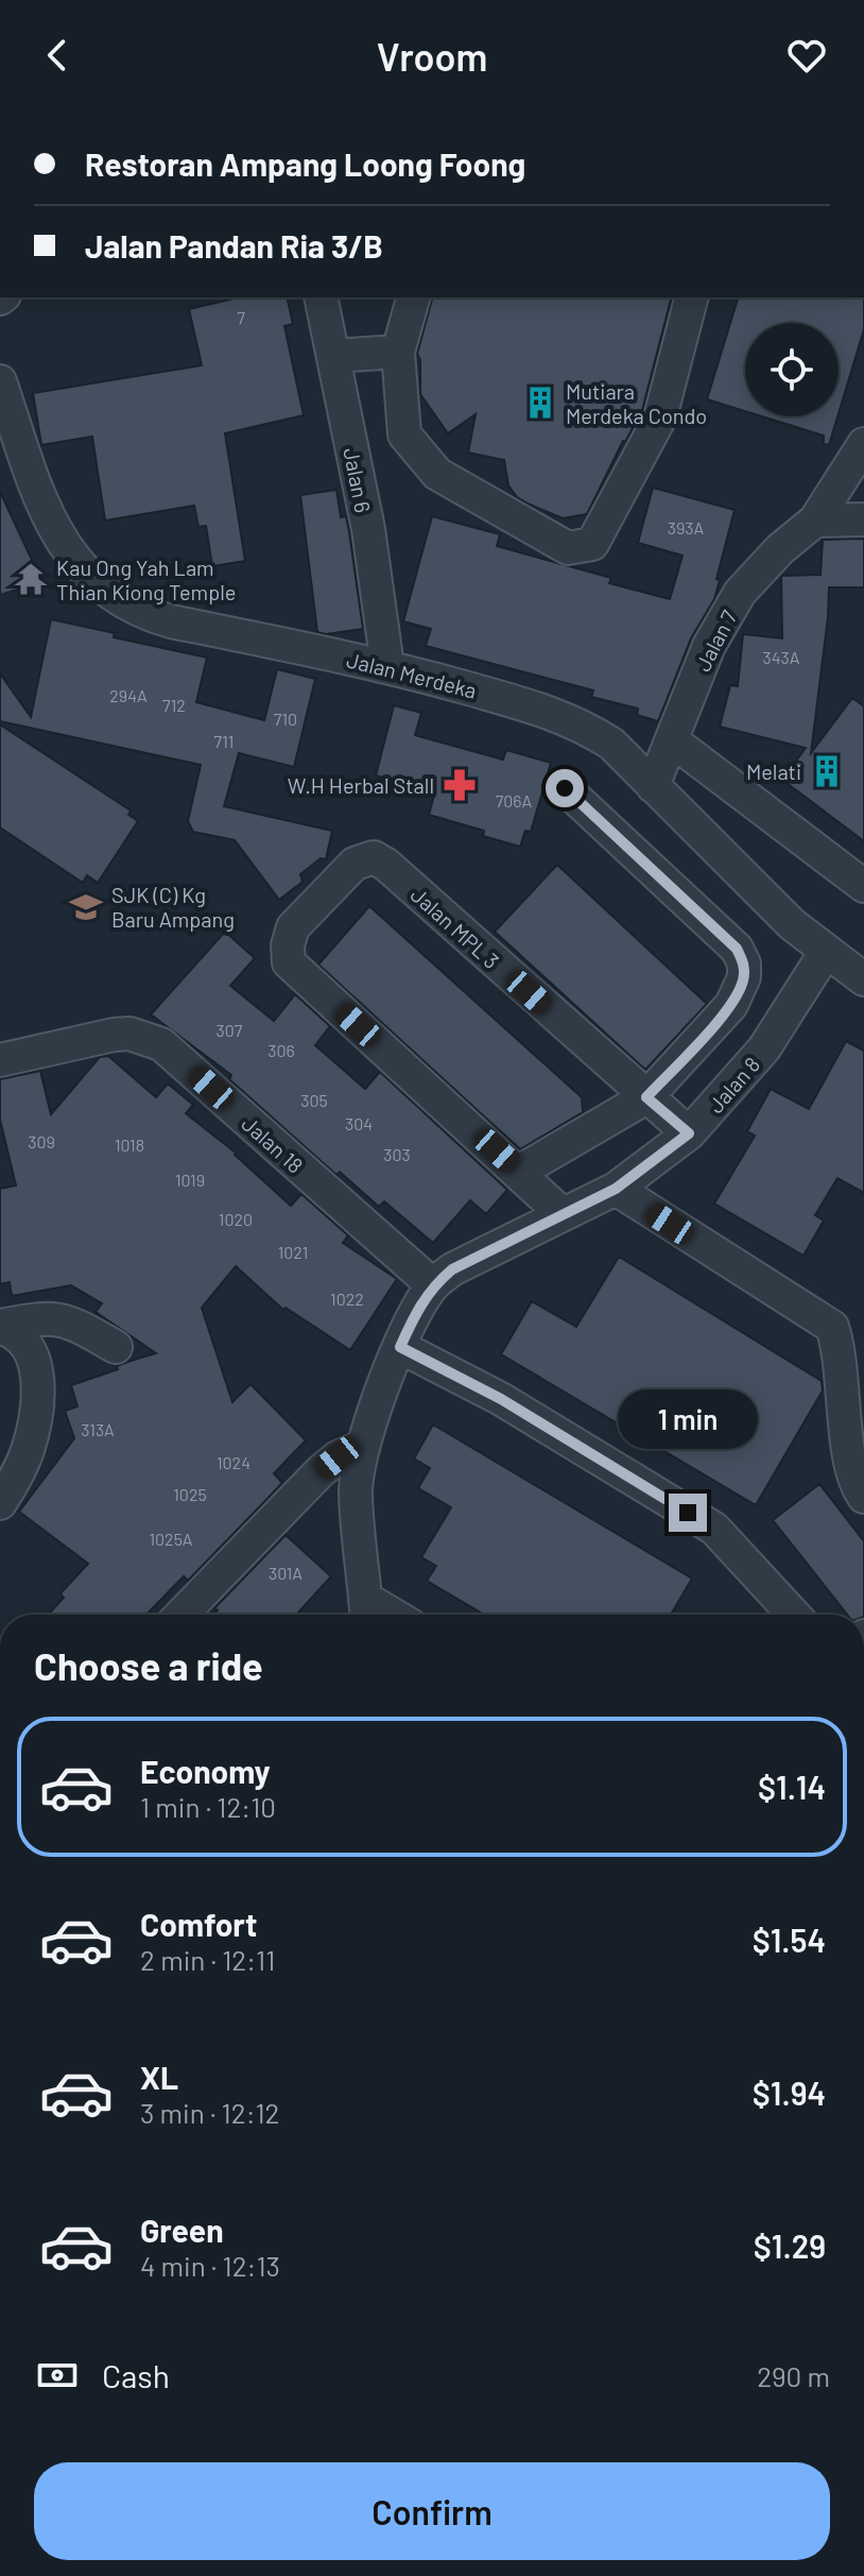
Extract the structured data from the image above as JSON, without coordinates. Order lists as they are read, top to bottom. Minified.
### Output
{"streets":{"street":["Jalan 6","Jalan 7","Jalan Merdeka","Jalan MPL 3","Jalan 8","Jalan 18"]},"crossings":[["Jalan 6","Jalan Merdeka"],["Jalan 7","Jalan Merdeka"],["Jalan Merdeka","Jalan 8"],["Jalan MPL 3","Jalan 8"],["Jalan 8","Jalan 18"]],"places":{"building":["Mutiara Merdeka Condo","Melati"],"temple":["Kau Ong Yah Lam Thian Kiong Temple"],"pharmacy":["W.H Herbal Stall"],"school or university":["SJK (C) Kg Baru Ampang"]},"house_numbers":["7","393A","343A","294A","712","710","711","706A","307","306","305","304","309","1018","303","1019","1020","1021","1022","313A","1024","1025","1025A","301A"],"page":{"header":"Vroom","banner":["Restoran Ampang Loong Foong","Jalan Pandan Ria 3/B"],"bubble":"1 min","heading":"Choose a ride","list":[{"name":"Economy","note":"1 min · 12:10","value":"$1.14"},{"name":"Comfort","note":"2 min · 12:11","value":"$1.54"},{"name":"XL","note":"3 min · 12:12","value":"$1.94"},{"name":"Green","note":"4 min · 12:13","value":"$1.29"}],"pay":["Cash","290 m"],"buttons":"Confirm"}}
